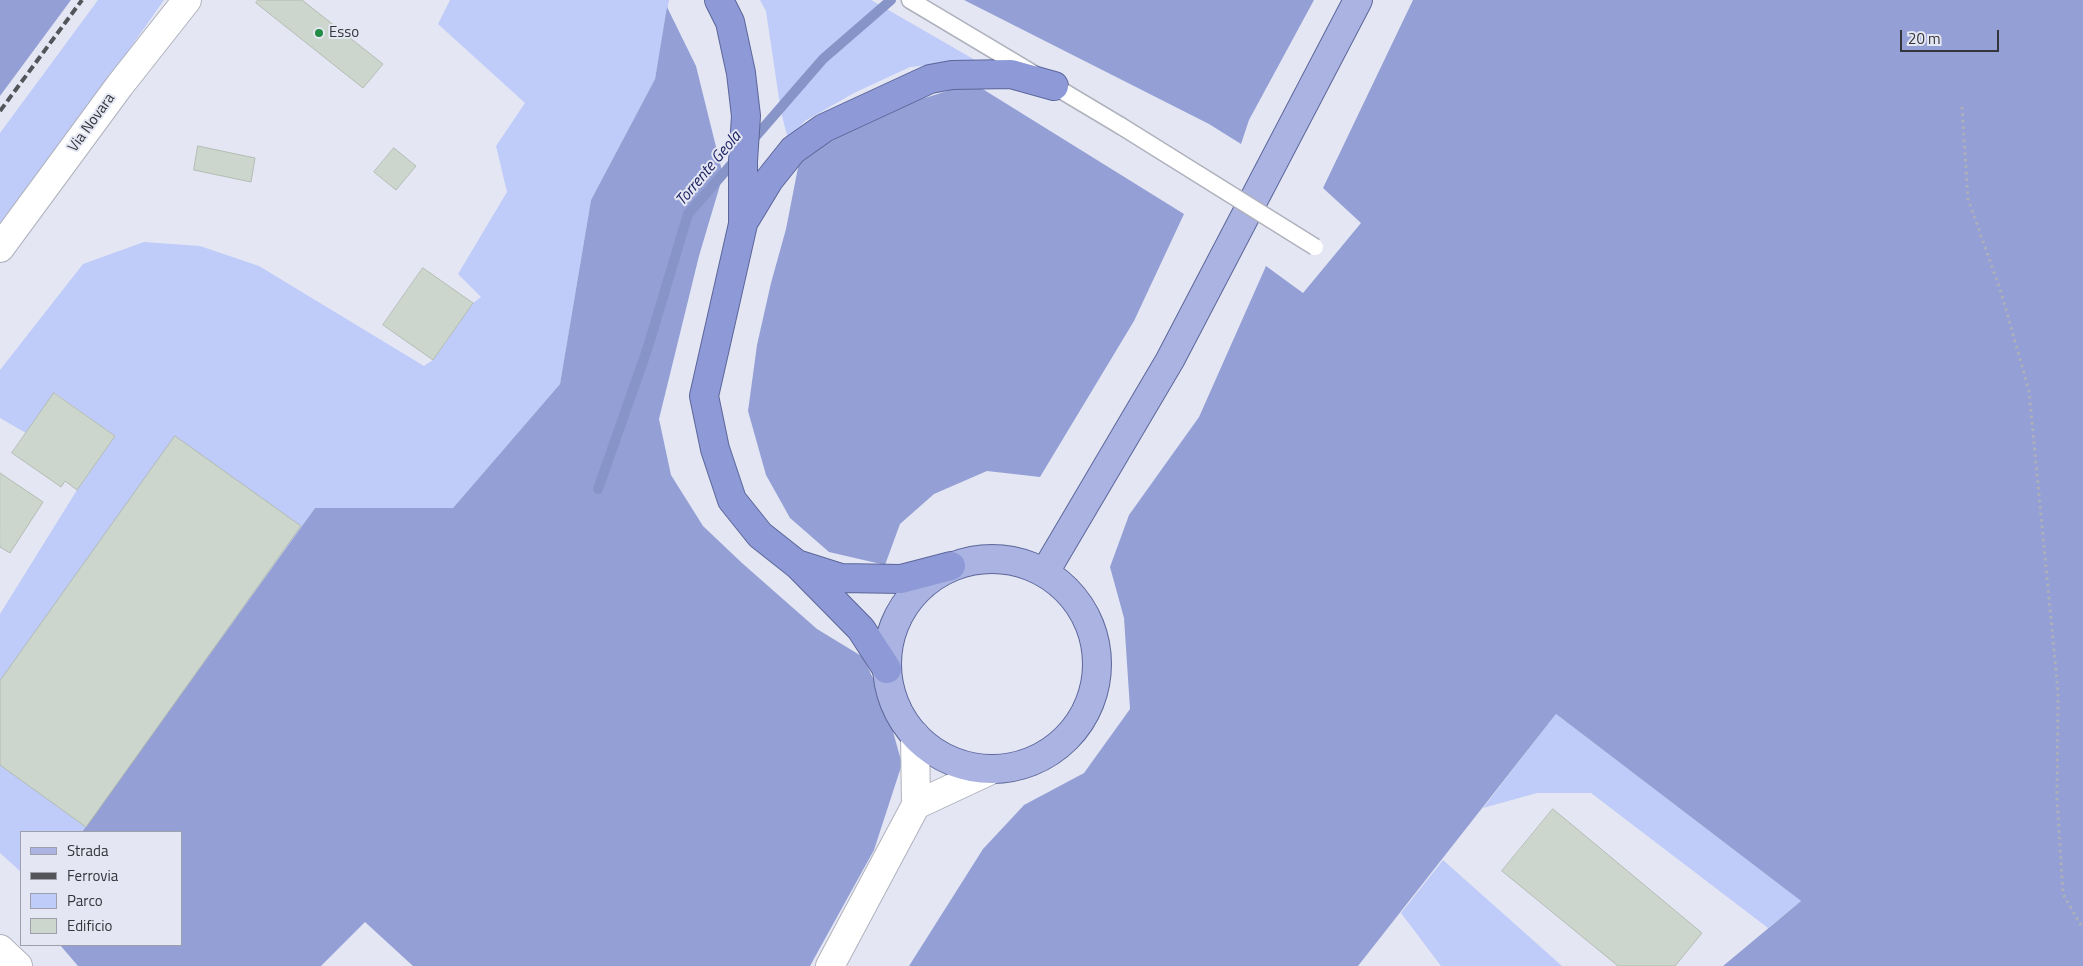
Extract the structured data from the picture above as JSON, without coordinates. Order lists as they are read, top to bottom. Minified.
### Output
{"streets":{"street":["Via Novara"]},"water":["Torrente Geola"],"places":["Esso"],"legend":["Strada","Ferrovia","Parco","Edificio"],"scale_bar":"20 m"}
